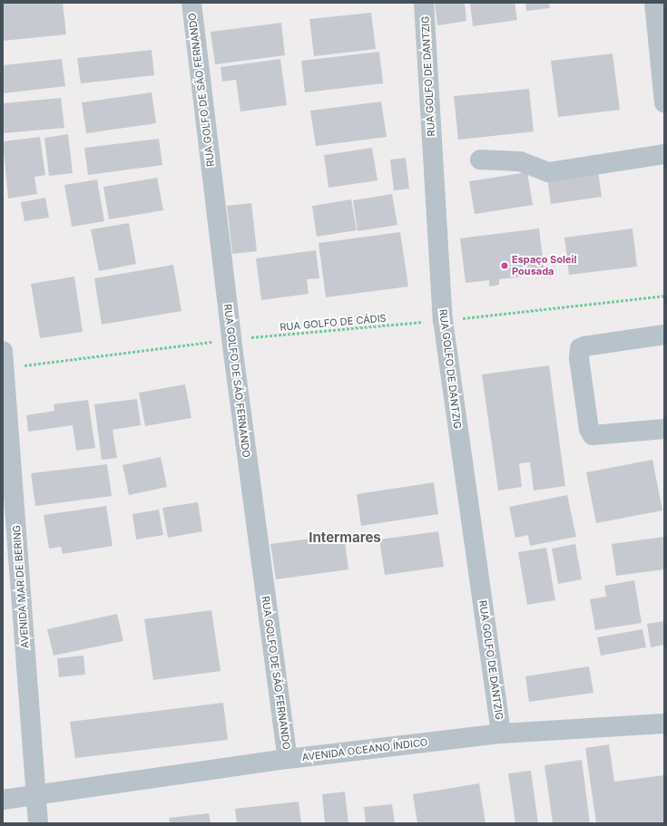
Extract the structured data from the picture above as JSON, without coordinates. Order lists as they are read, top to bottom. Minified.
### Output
{"streets":{"street":["RUA GOLFO DE DANTZIG","RUA GOLFO DE SÃO FERNANDO","AVENIDA MAR DE BERING","AVENIDA OCEANO ÍNDICO"],"path":["RUA GOLFO DE CÁDIS"]},"crossings":[["RUA GOLFO DE DANTZIG","RUA GOLFO DE CÁDIS"],["RUA GOLFO DE DANTZIG","AVENIDA OCEANO ÍNDICO"],["RUA GOLFO DE SÃO FERNANDO","RUA GOLFO DE CÁDIS"],["RUA GOLFO DE SÃO FERNANDO","AVENIDA OCEANO ÍNDICO"],["RUA GOLFO DE CÁDIS","AVENIDA MAR DE BERING"],["AVENIDA MAR DE BERING","AVENIDA OCEANO ÍNDICO"]],"districts":["Intermares"],"places":["Espaço Soleil Pousada"]}
